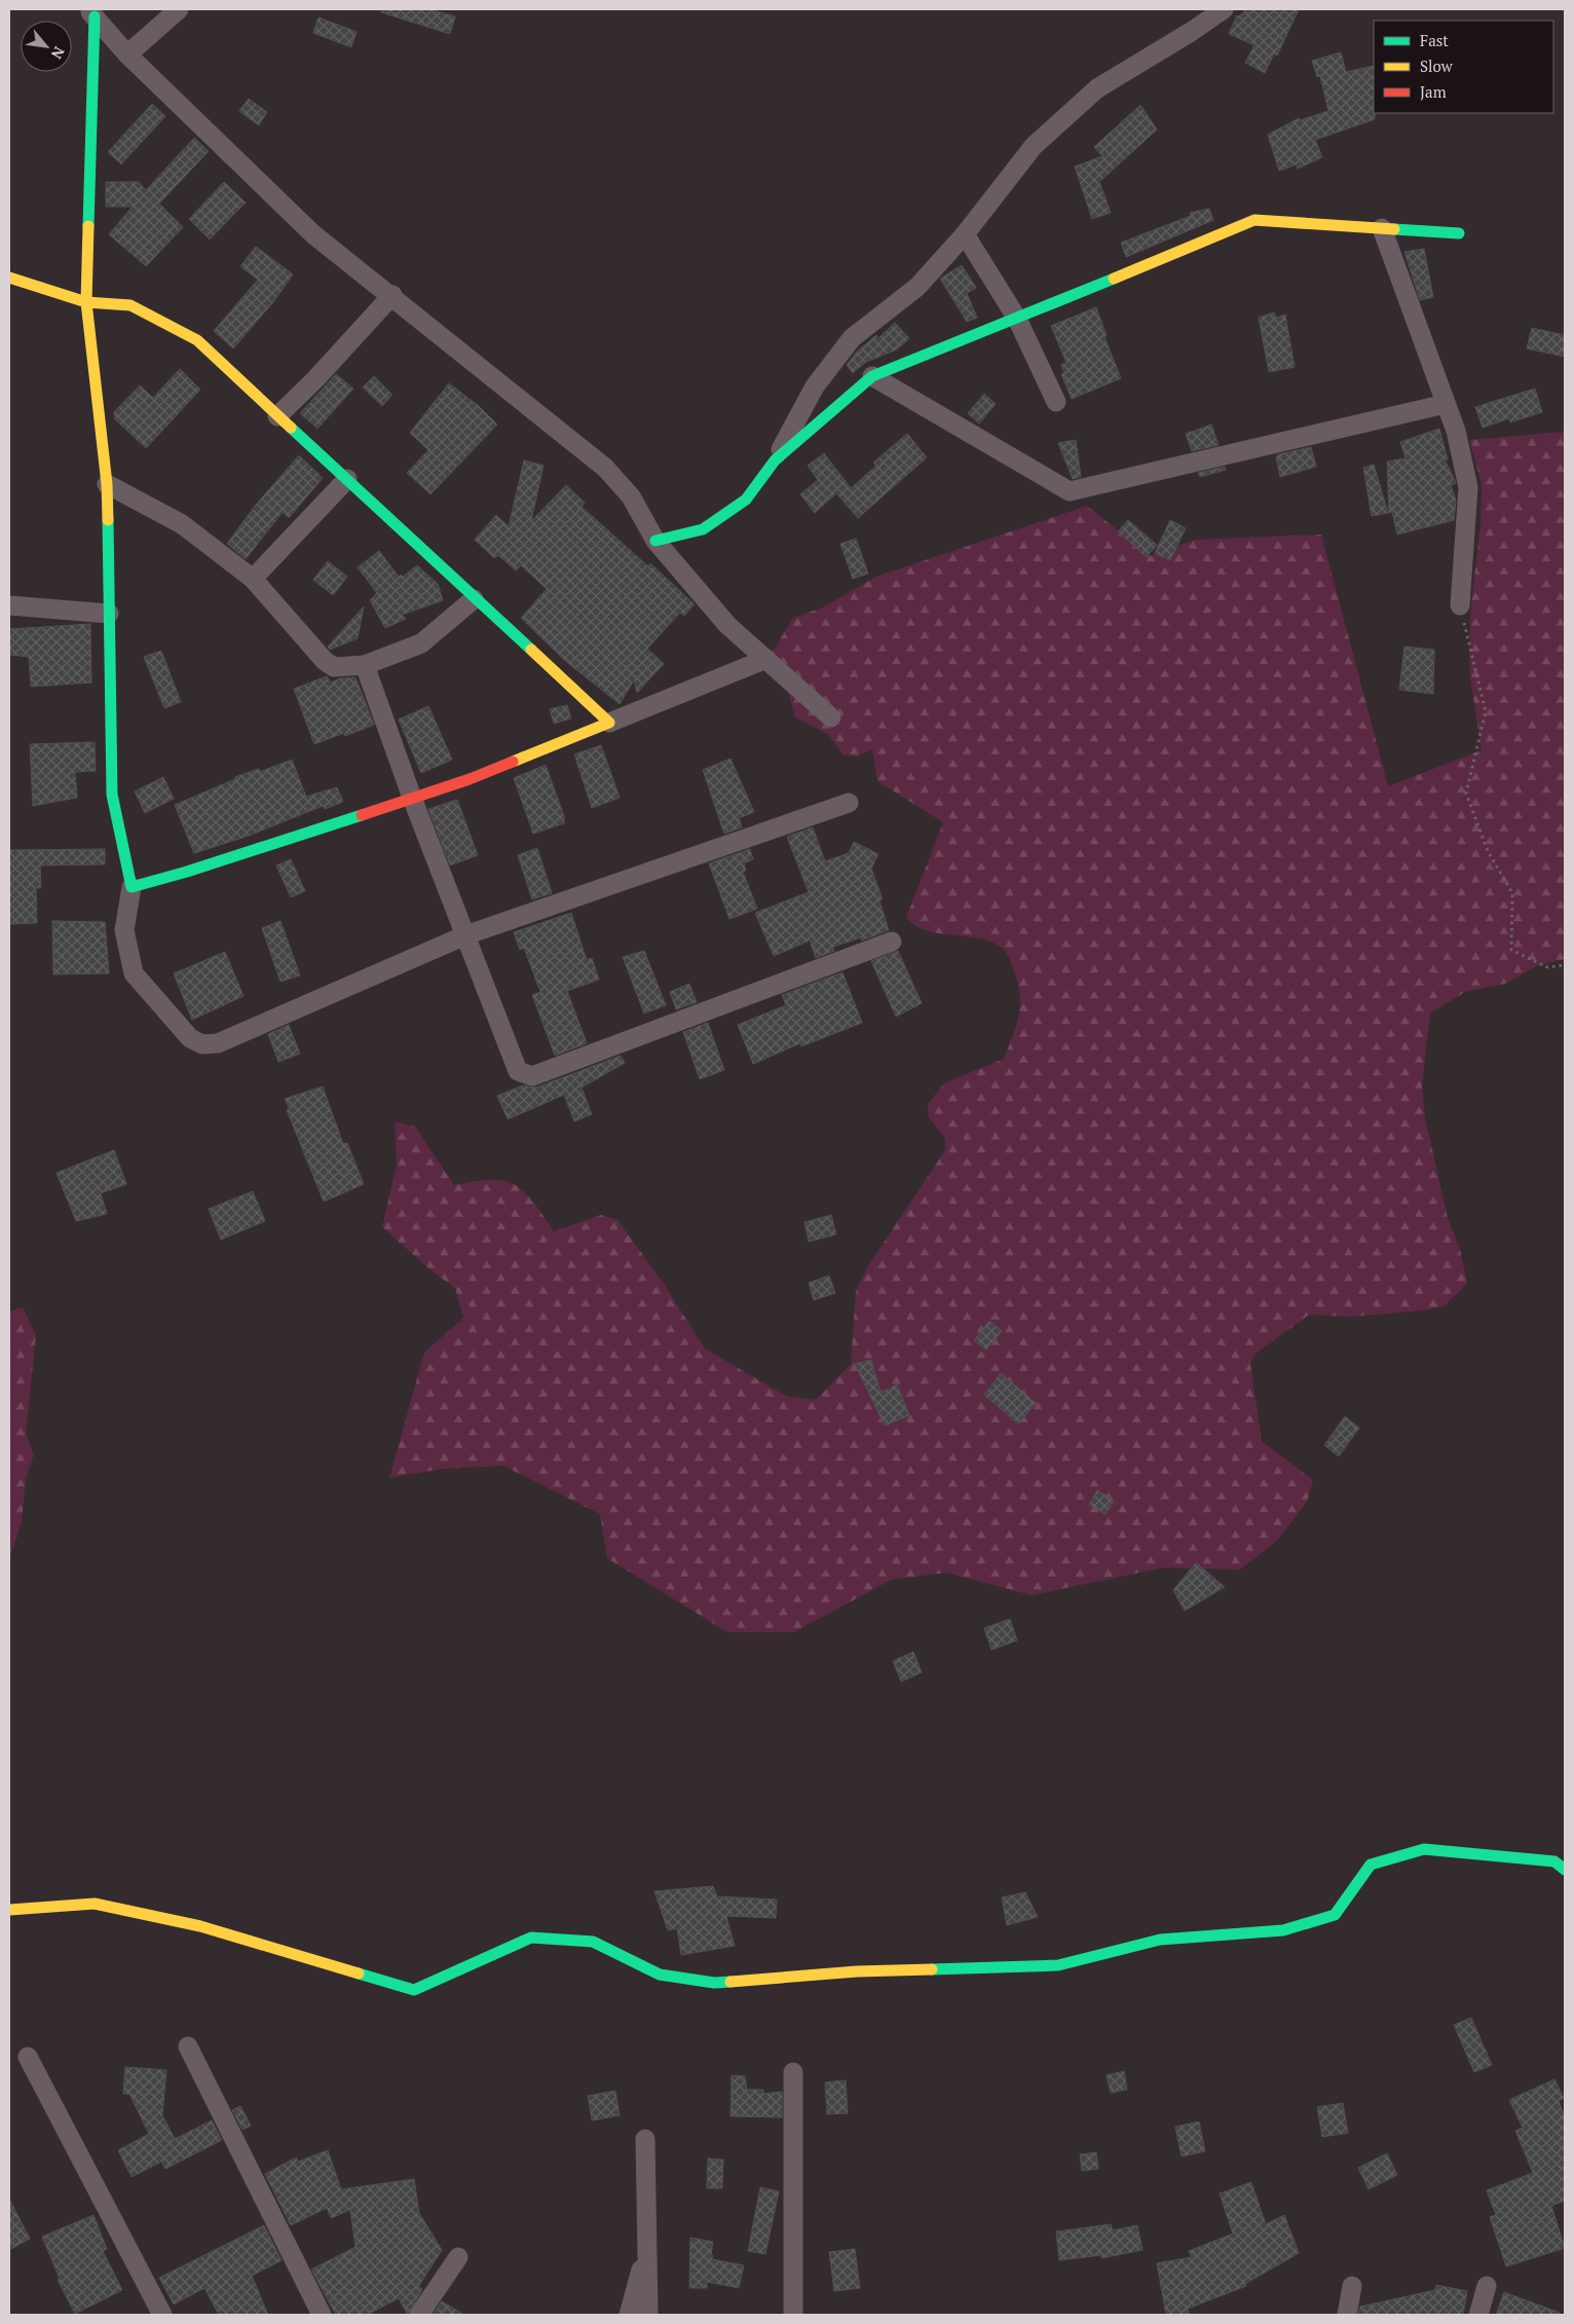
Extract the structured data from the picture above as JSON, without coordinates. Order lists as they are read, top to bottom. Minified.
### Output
{"legend":["Fast","Slow","Jam"],"north":"bottom right"}
